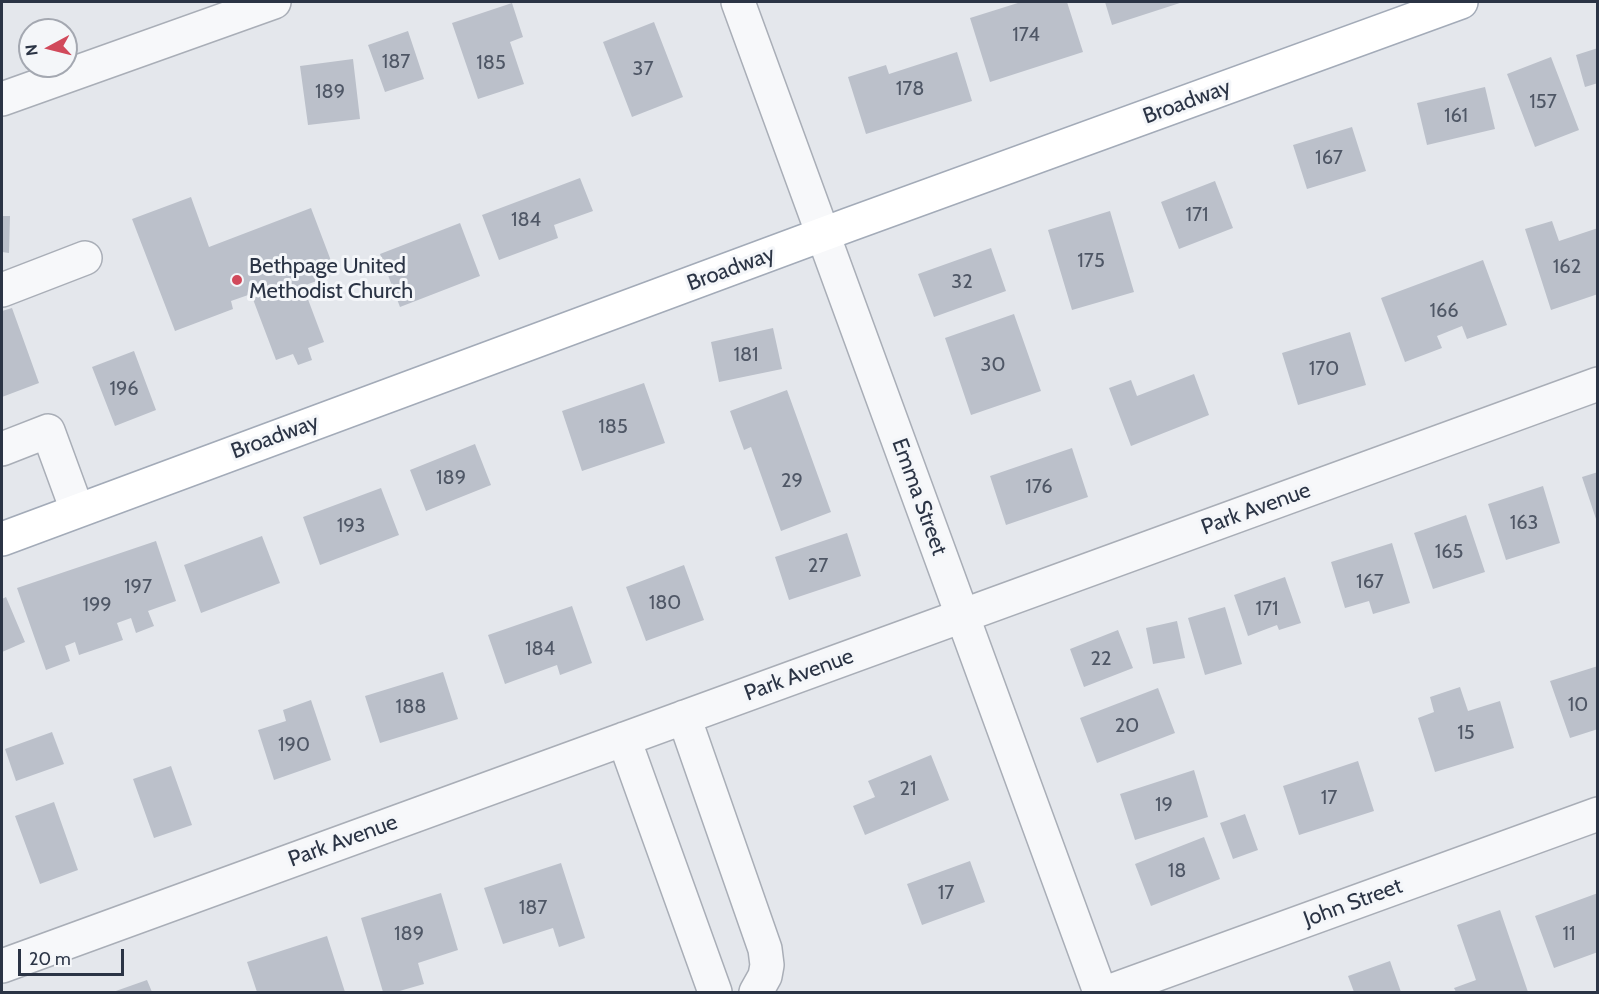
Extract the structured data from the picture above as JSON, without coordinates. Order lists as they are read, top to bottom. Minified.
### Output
{"streets":{"main road":["Broadway"],"street":["Emma Street","Park Avenue","John Street"]},"crossings":[["Broadway","Emma Street"],["Emma Street","Park Avenue"]],"places":["Bethpage United Methodist Church"],"house_numbers":["174","187","185","37","178","189","157","161","167","171","184","175","162","32","166","181","30","170","196","185","189","29","176","163","193","165","27","167","197","180","199","171","184","22","10","188","20","15","190","21","17","19","18","17","187","189","11"],"scale_bar":"20 m","north":"left"}
